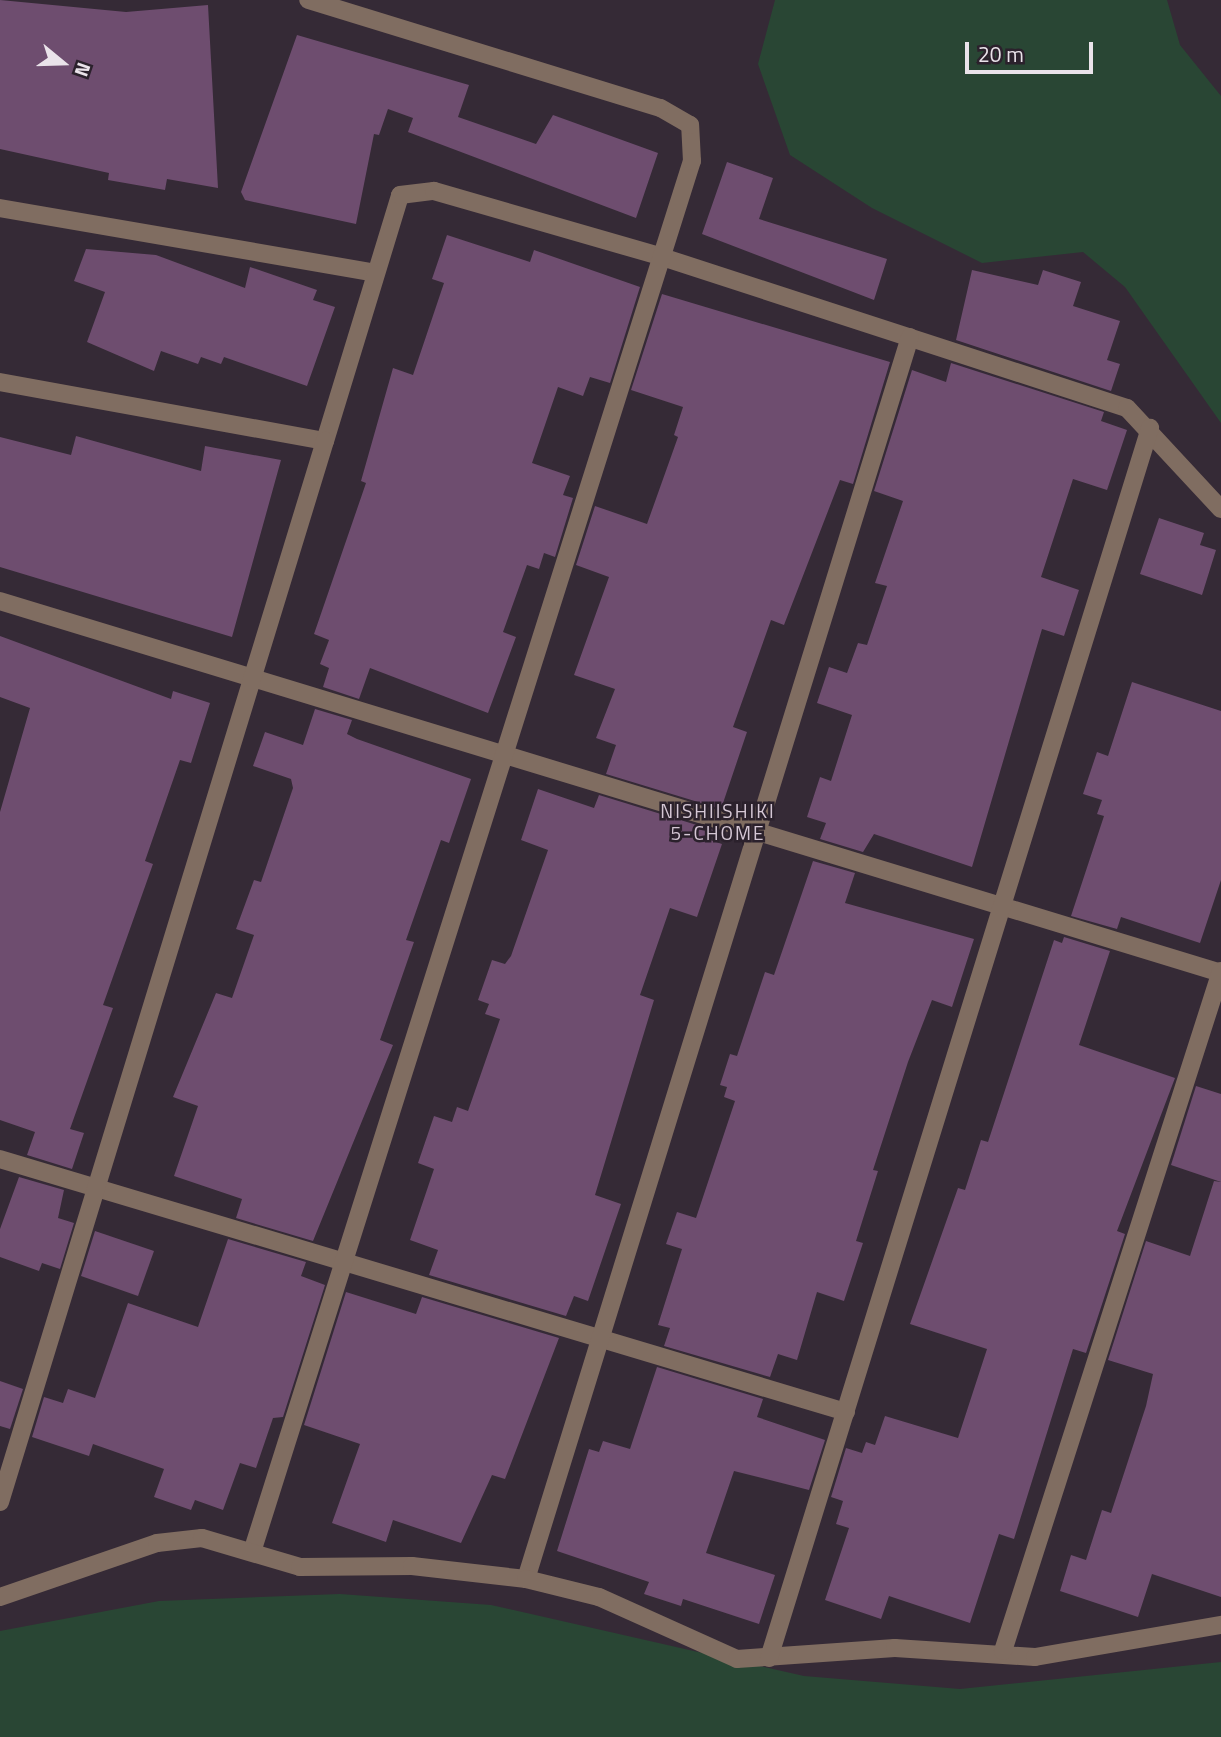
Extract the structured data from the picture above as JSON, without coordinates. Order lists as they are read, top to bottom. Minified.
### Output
{"districts":["NISHIISHIKI 5-CHOME"],"scale_bar":"20 m","north":"right"}
